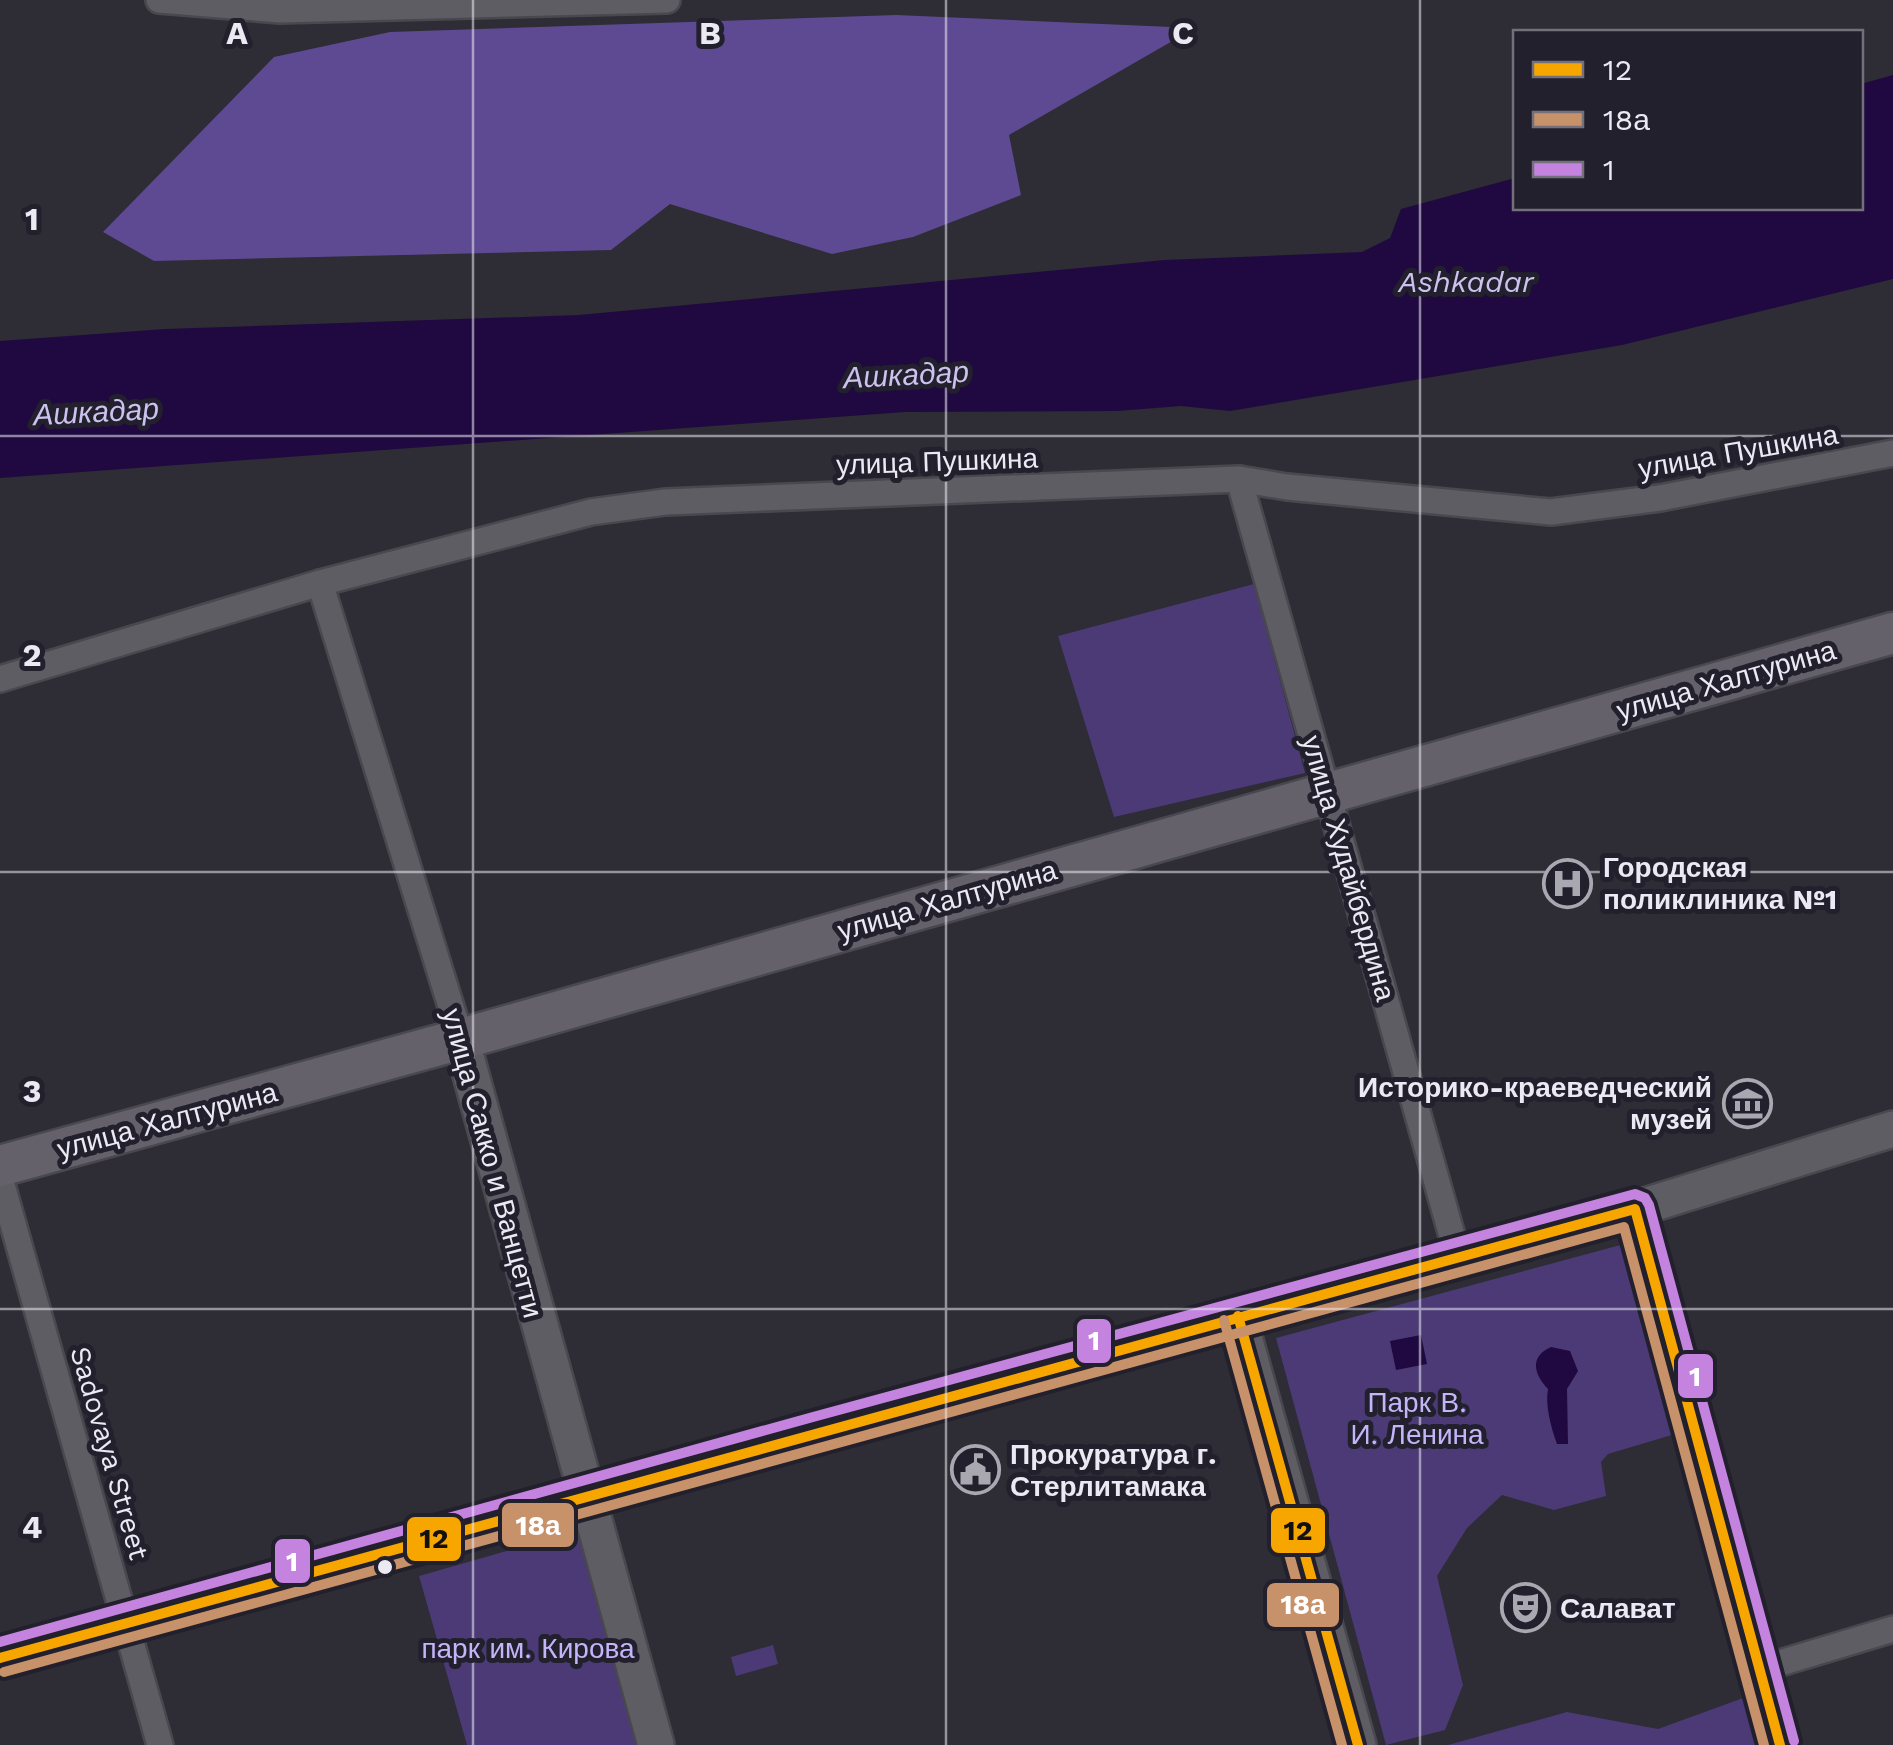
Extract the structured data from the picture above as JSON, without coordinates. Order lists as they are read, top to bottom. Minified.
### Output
{"streets":{"main road":["улица Халтурина"],"street":["улица Пушкина","улица Худайбердина","улица Сакко и Ванцетти","Sadovaya Street"]},"crossings":[["улица Пушкина","улица Худайбердина"],["улица Пушкина","улица Сакко и Ванцетти"],["улица Халтурина","улица Худайбердина"],["улица Халтурина","улица Сакко и Ванцетти"]],"water":["Ashkadar","Ашкадар"],"parks":["Парк В. И. Ленина","парк им. Кирова"],"places":{"hospital":["Городская поликлиника №1"],"museum":["Историко-краеведческий музей"],"public building":["Прокуратура г. Стерлитамака"],"theatre":["Салават"]},"lines":["transit line 1","transit line 12","transit line 18а"],"legend":["12","18а","1"],"grid":{"columns":["A","B","C"],"rows":["1","2","3","4"]}}
